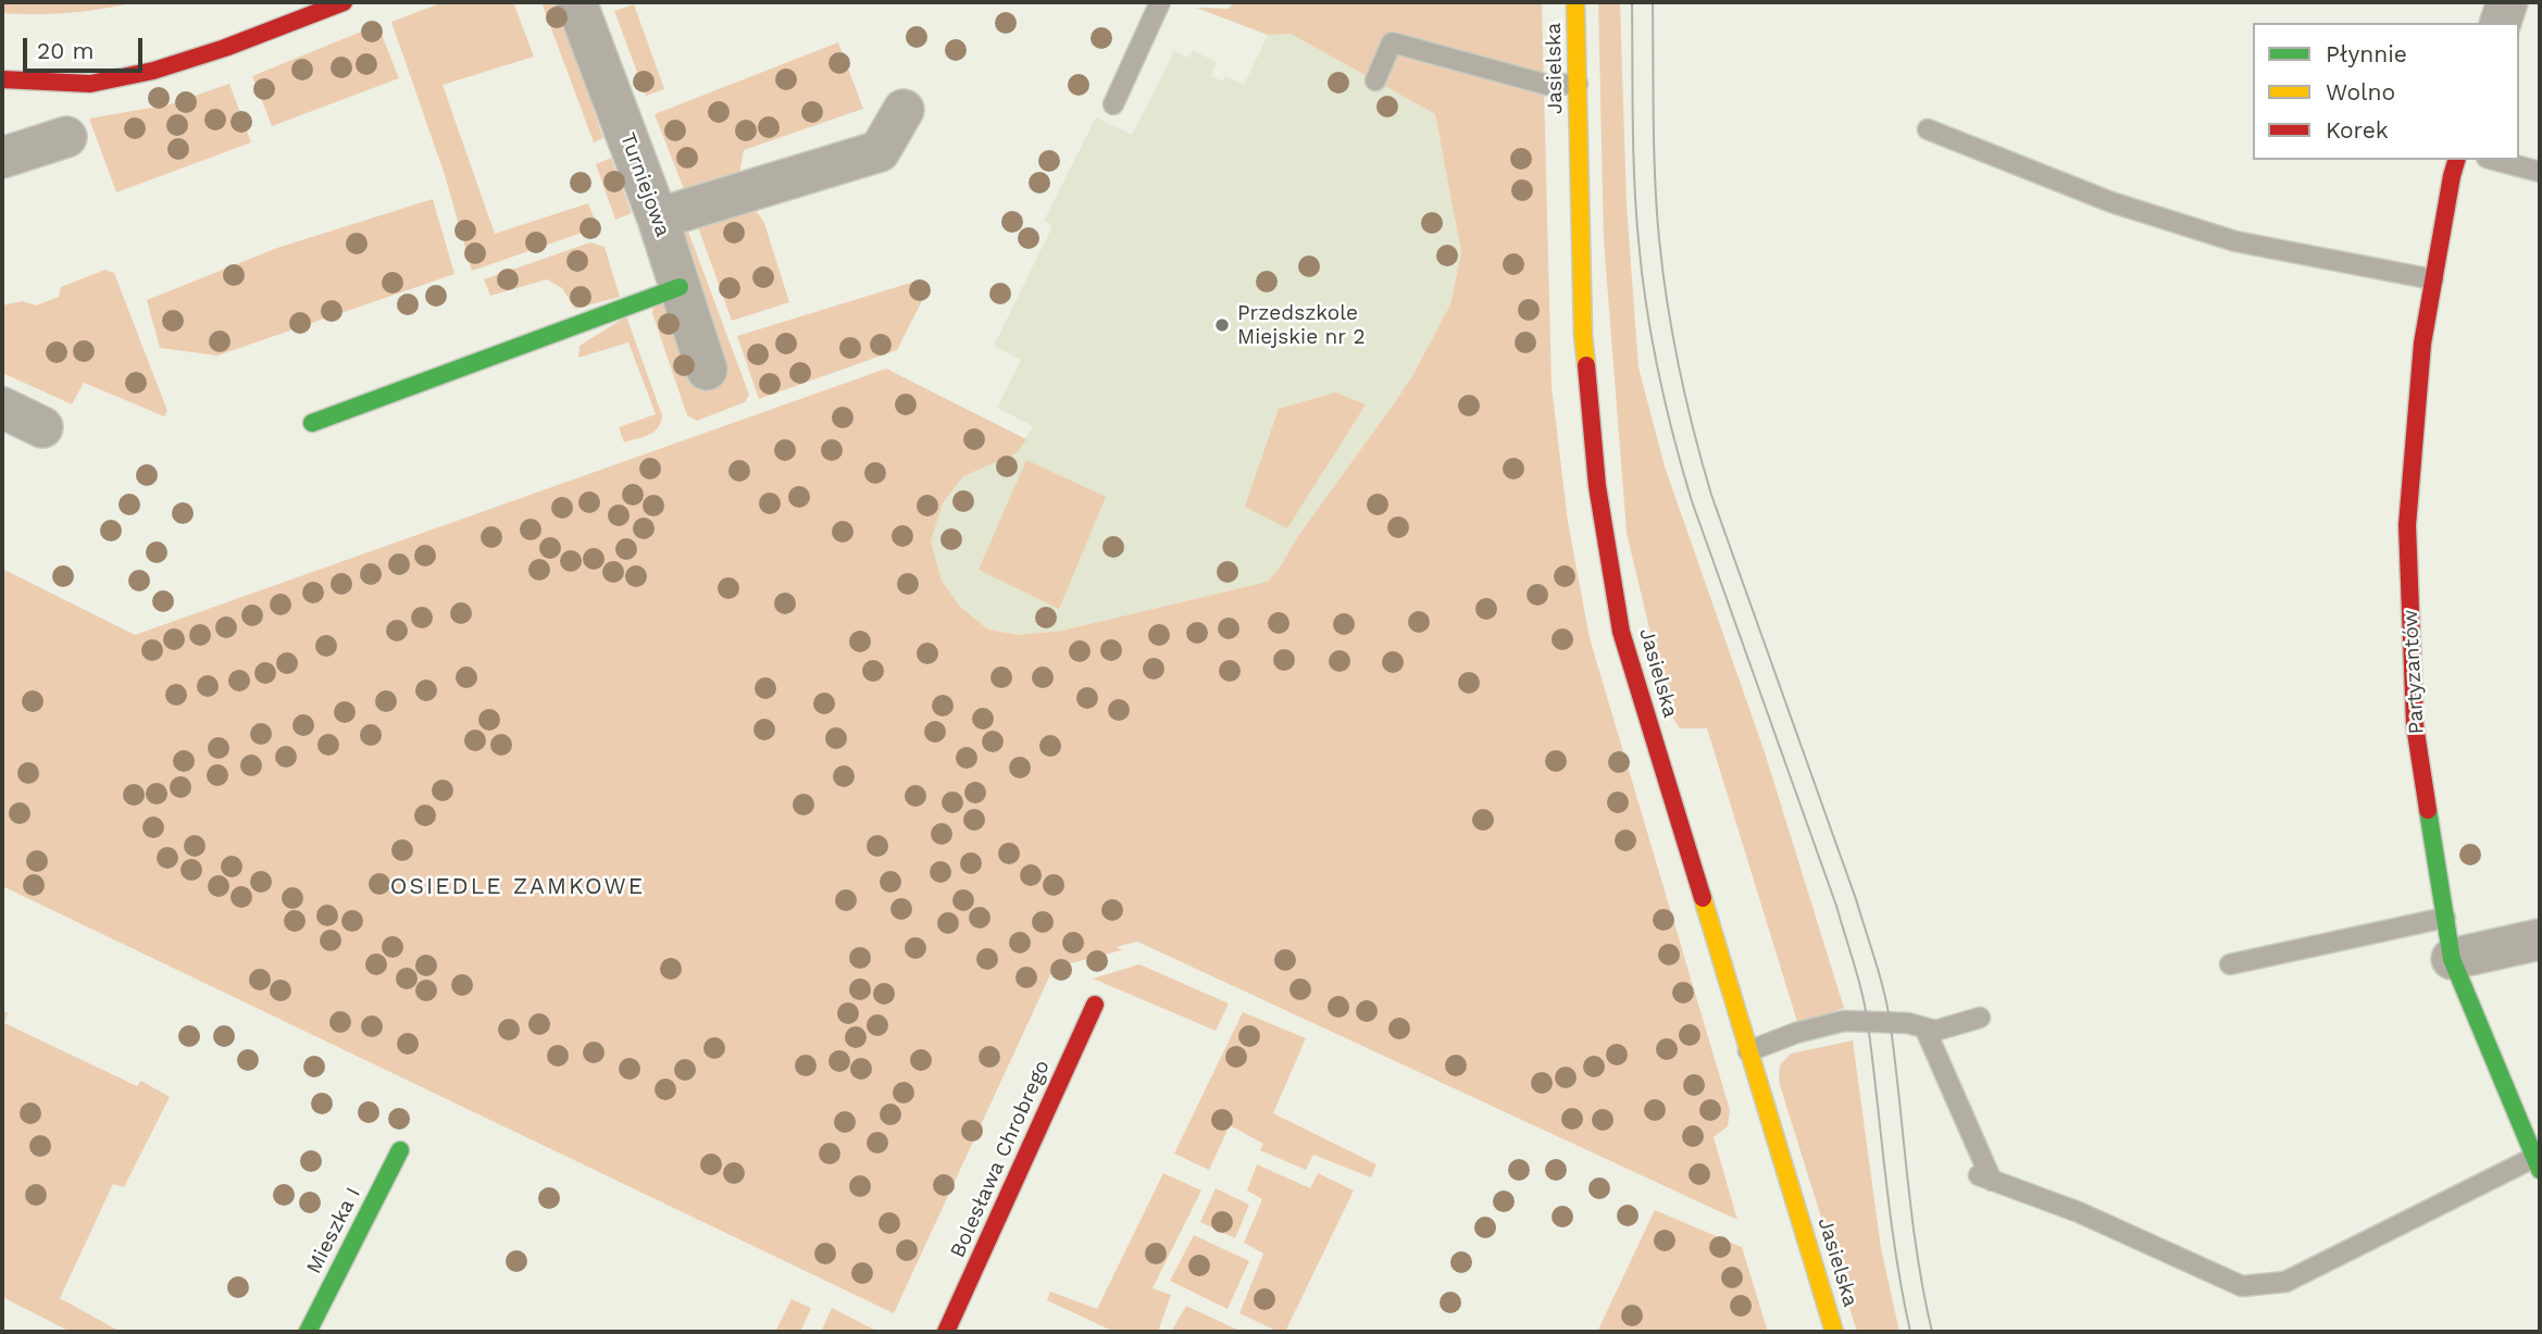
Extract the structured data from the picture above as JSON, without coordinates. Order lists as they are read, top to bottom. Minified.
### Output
{"streets":{"street":["Jasielska","Turniejowa","Partyzantów","Bolesława Chrobrego","Mieszka I"]},"districts":["OSIEDLE ZAMKOWE"],"places":["Przedszkole Miejskie nr 2"],"legend":["Płynnie","Wolno","Korek"],"scale_bar":"20 m"}
